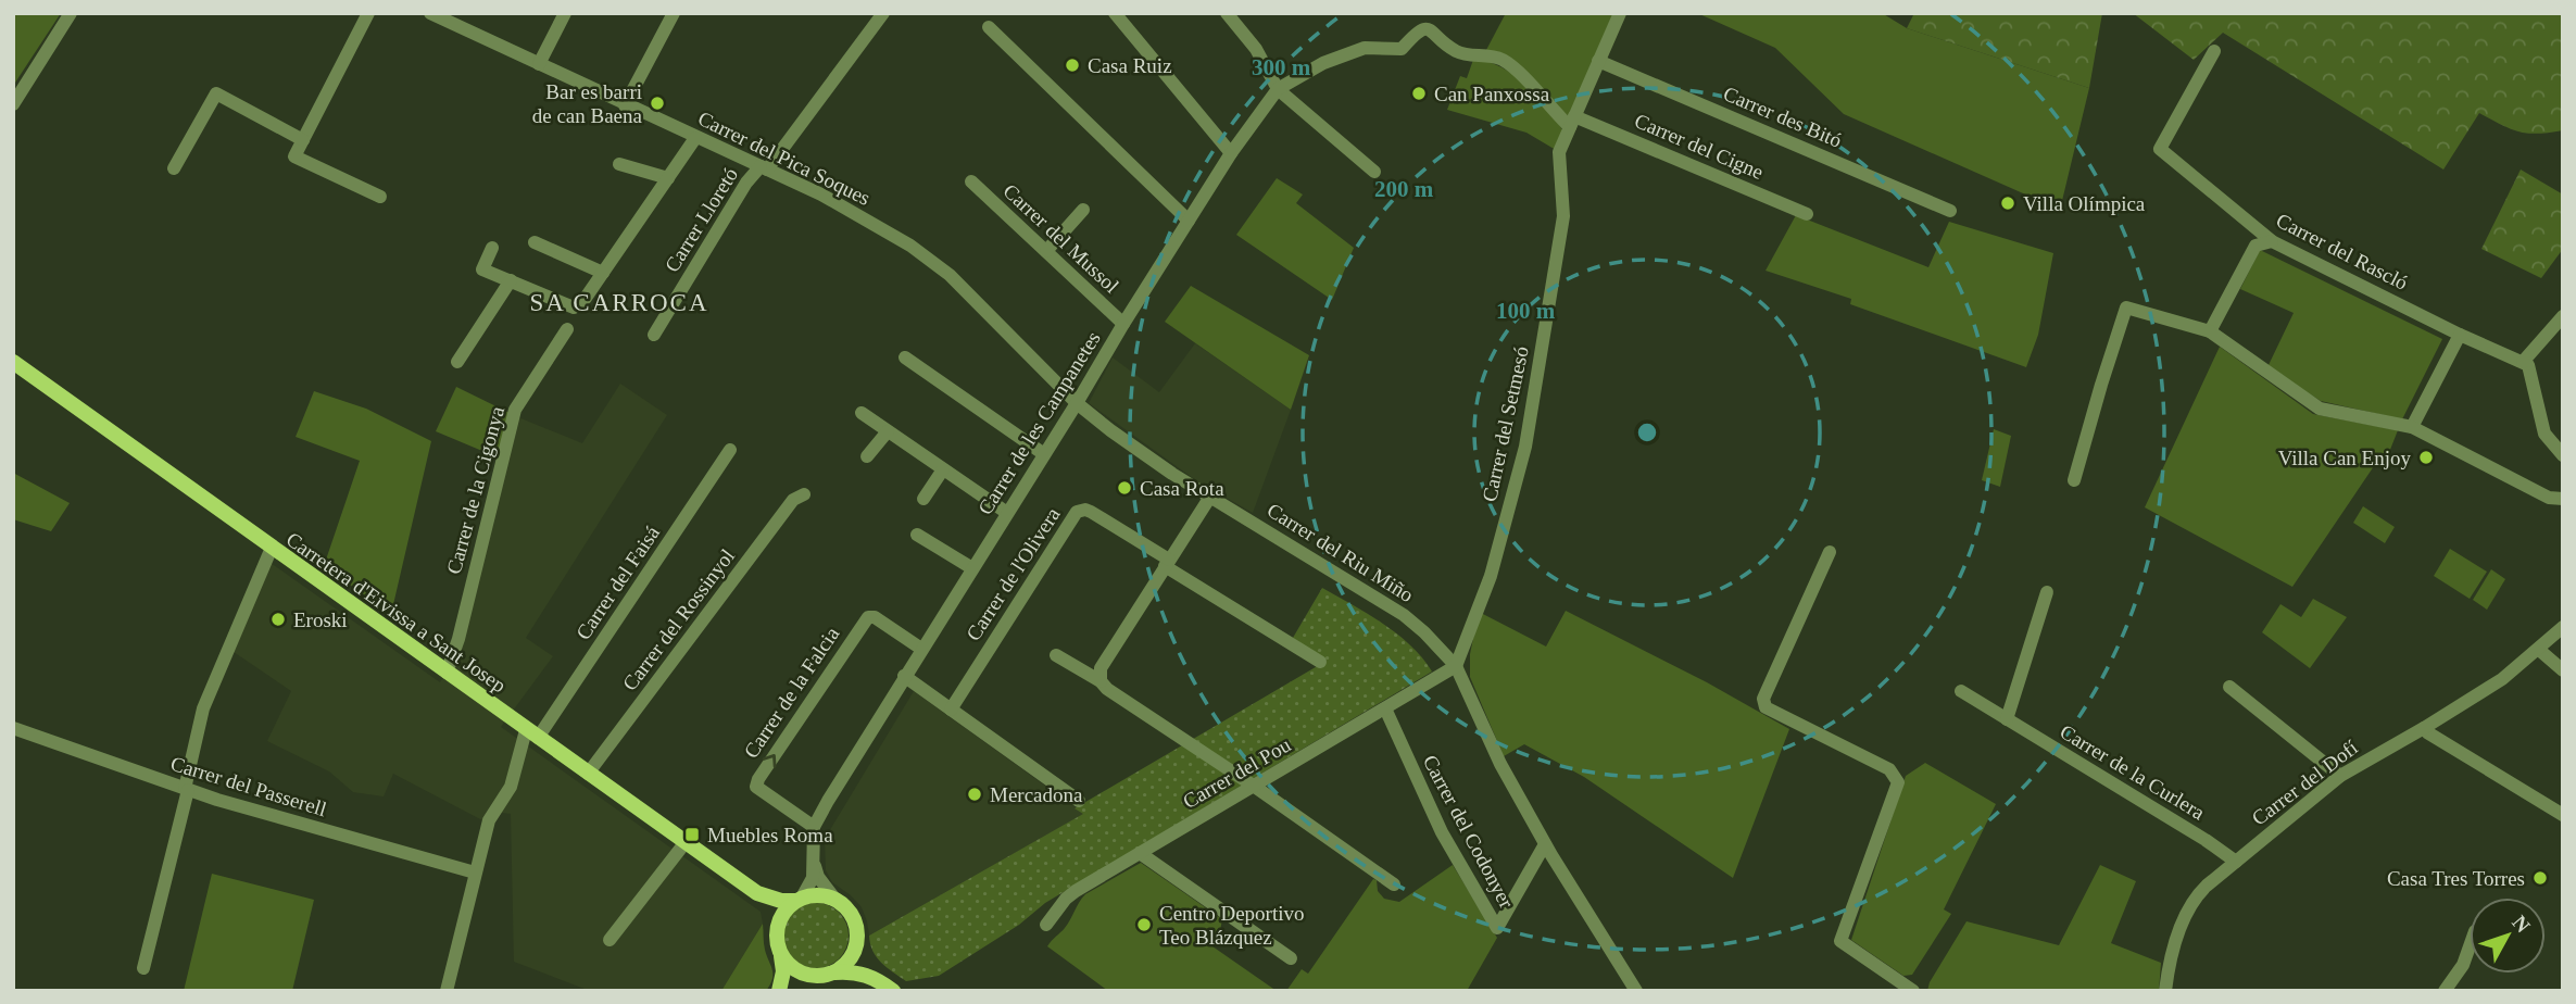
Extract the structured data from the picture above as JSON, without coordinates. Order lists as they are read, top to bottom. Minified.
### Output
{"streets":{"main road":["Carretera d'Eivissa a Sant Josep"],"street":["Carrer des Bitó","Carrer del Cigne","Carrer del Pica Soques","Carrer Lloretó","Carrer del Mussol","Carrer del Rascló","Carrer de les Campanetes","Carrer del Setmesó","Carrer de la Cigonya","Carrer del Riu Miño","Carrer de l'Olivera","Carrer del Faisá","Carrer del Rossinyol","Carrer de la Falcia","Carrer de la Curlera","Carrer del Pou","Carrer del Dofí","Carrer del Passerell","Carrer del Codonyer"]},"crossings":[["Carrer des Bitó","Carrer del Setmesó"],["Carrer del Cigne","Carrer del Setmesó"],["Carrer del Pica Soques","Carrer Lloretó"],["Carrer del Pica Soques","Carrer de les Campanetes"],["Carrer del Pica Soques","Carrer del Riu Miño"],["Carrer del Mussol","Carrer de les Campanetes"],["Carrer de les Campanetes","Carrer del Riu Miño"],["Carrer de les Campanetes","Carrer de la Falcia"],["Carrer del Setmesó","Carrer del Riu Miño"],["Carrer del Setmesó","Carrer del Pou"],["Carrer de la Cigonya","Carretera d'Eivissa a Sant Josep"],["Carrer del Riu Miño","Carrer del Pou"],["Carrer del Riu Miño","Carrer del Codonyer"],["Carrer del Faisá","Carretera d'Eivissa a Sant Josep"],["Carrer del Faisá","Carrer del Passerell"],["Carretera d'Eivissa a Sant Josep","Carrer del Rossinyol"],["Carrer de la Curlera","Carrer del Dofí"],["Carrer del Pou","Carrer del Codonyer"]],"districts":["SA CARROCA"],"places":{"other":["Casa Ruiz","Can Panxossa","Bar es barri de can Baena","Villa Olímpica","Villa Can Enjoy","Casa Rota","Eroski","Mercadona","Casa Tres Torres","Centro Deportivo Teo Blázquez"],"transit":["Muebles Roma"]},"north":"top right","rings":["300 m","200 m","100 m"]}
